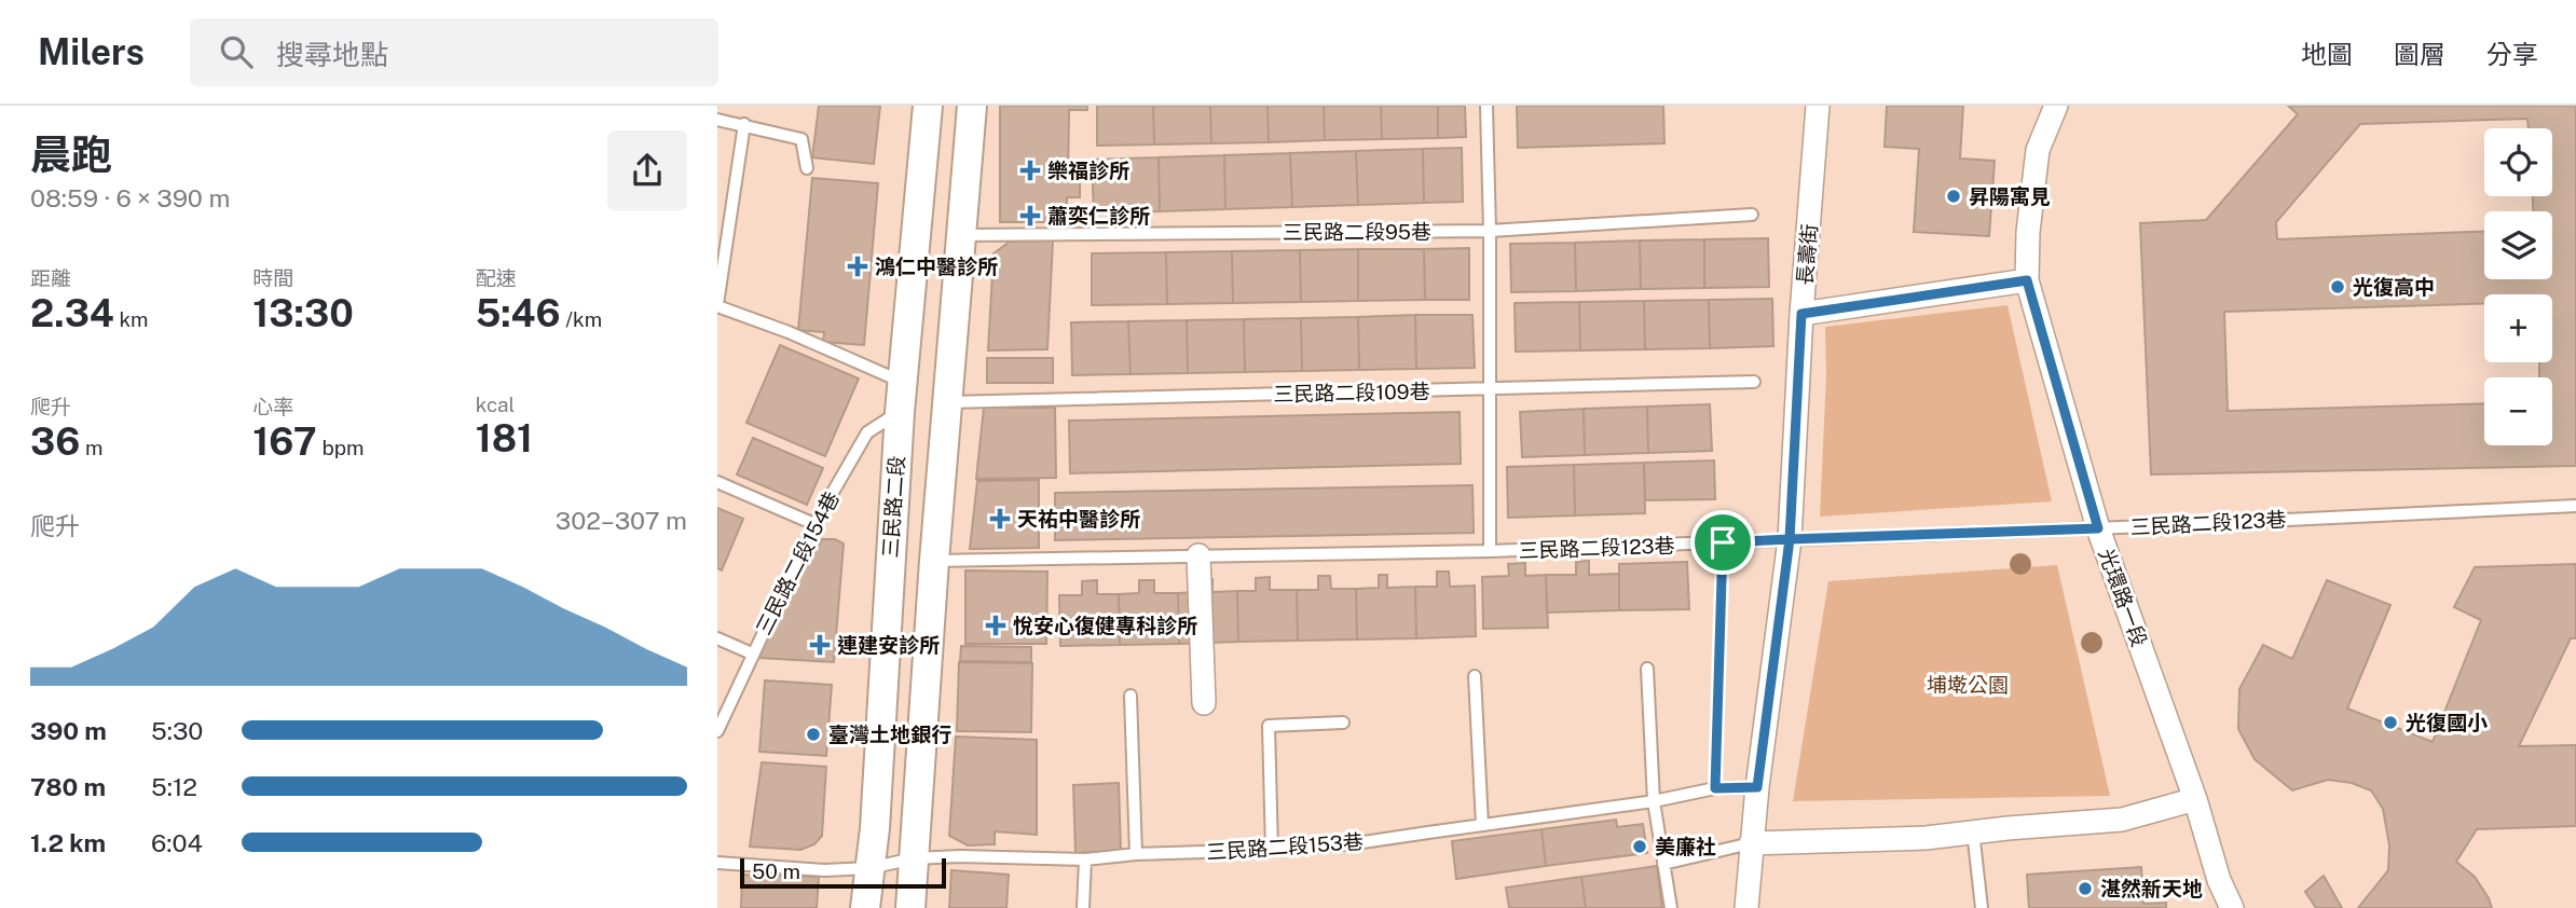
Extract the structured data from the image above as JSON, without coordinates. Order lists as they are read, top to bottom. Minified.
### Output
{"streets":{"street":["長壽街","三民路二段","光環路一段"],"lane":["三民路二段95巷","三民路二段109巷","三民路二段123巷","三民路二段154巷","三民路二段153巷"]},"crossings":[["長壽街","三民路二段123巷"],["長壽街","三民路二段153巷"],["三民路二段","三民路二段154巷"],["三民路二段","三民路二段153巷"],["三民路二段123巷","光環路一段"]],"parks":["埔墘公園"],"places":{"health":["樂福診所","蕭奕仁診所","鴻仁中醫診所","天祐中醫診所","悅安心復健專科診所","連建安診所"],"other":["昇陽寓見","光復高中","光復國小","臺灣土地銀行","美廉社","湛然新天地"]},"scale_bar":"50 m","page":{"header":"Milers","search":"搜尋地點","nav":["地圖","圖層","分享"],"heading":["晨跑","08:59 · 6 × 390 m"],"map_buttons":["+","−"],"stats":[["距離","2.34 km"],["時間","13:30"],["配速","5:46 /km"],["爬升","36 m"],["心率","167 bpm"],["kcal","181"]],"chart":["爬升","302–307 m"],"list":[{"name":"390 m","note":"5:30"},{"name":"780 m","note":"5:12"},{"name":"1.2 km","note":"6:04"}],"scale":"50 m"}}
